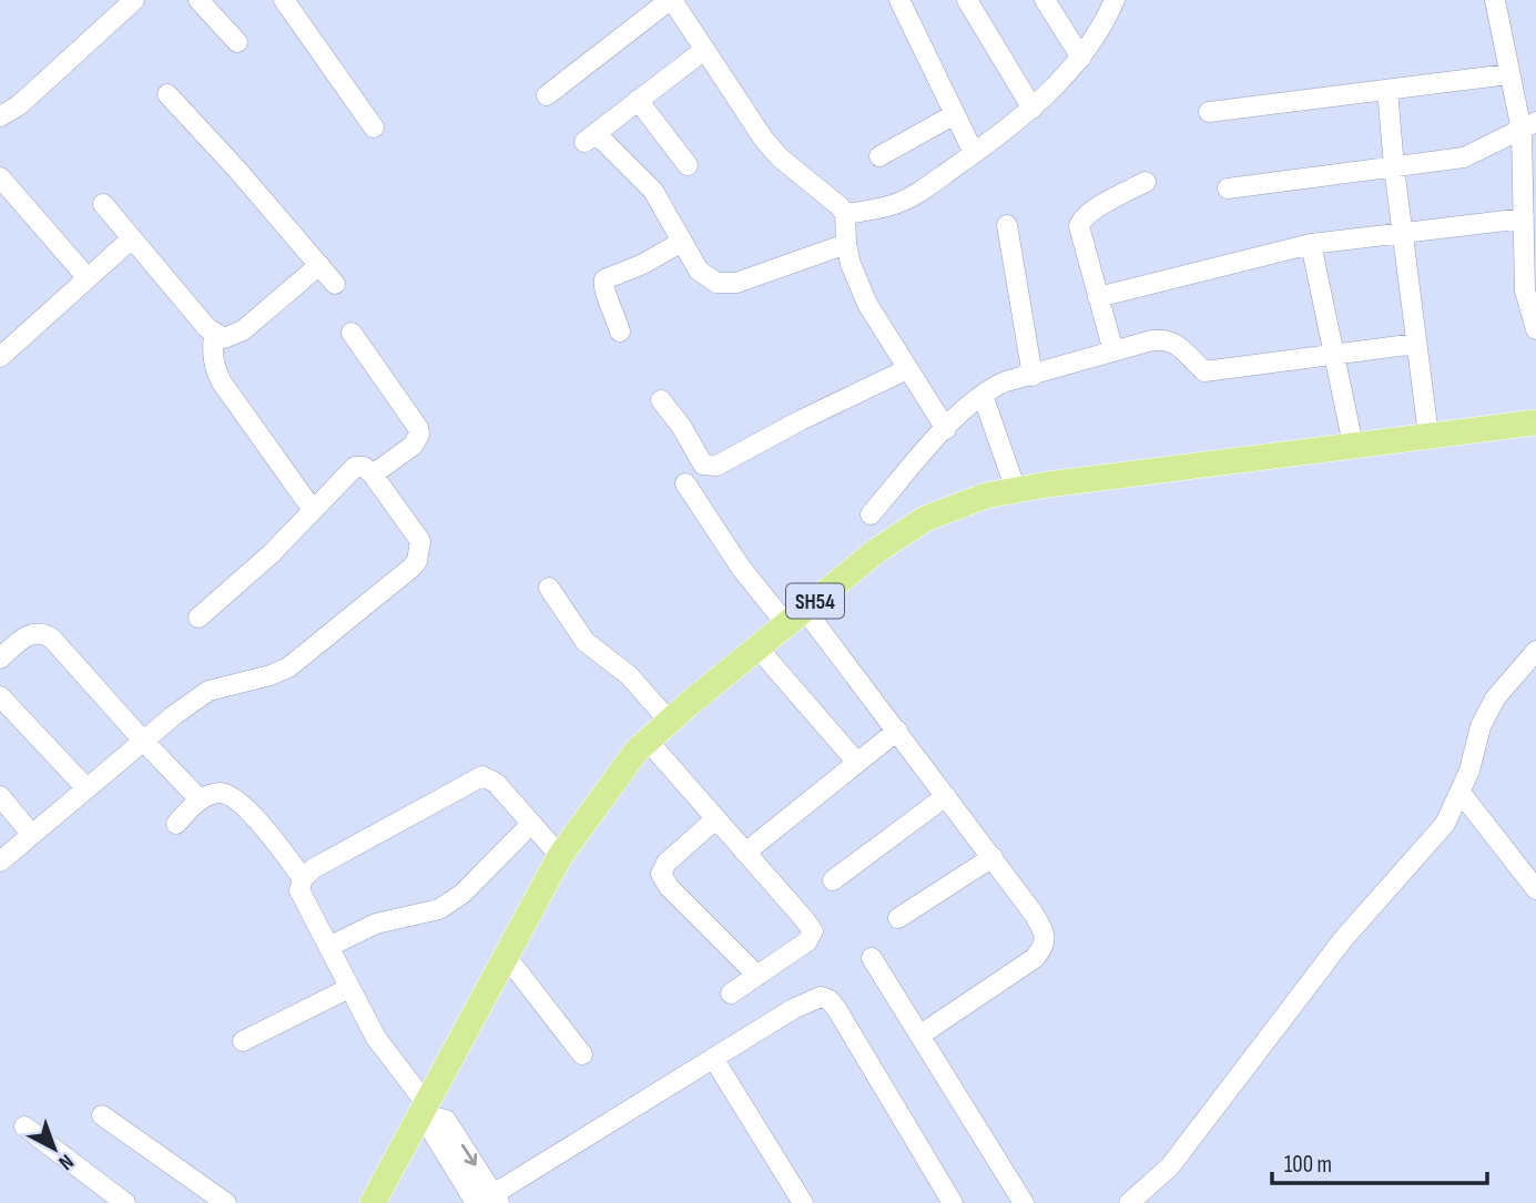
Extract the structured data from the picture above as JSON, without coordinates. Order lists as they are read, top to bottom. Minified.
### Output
{"streets":{"main road":["SH54"]},"scale_bar":"100 m","north":"bottom right"}
